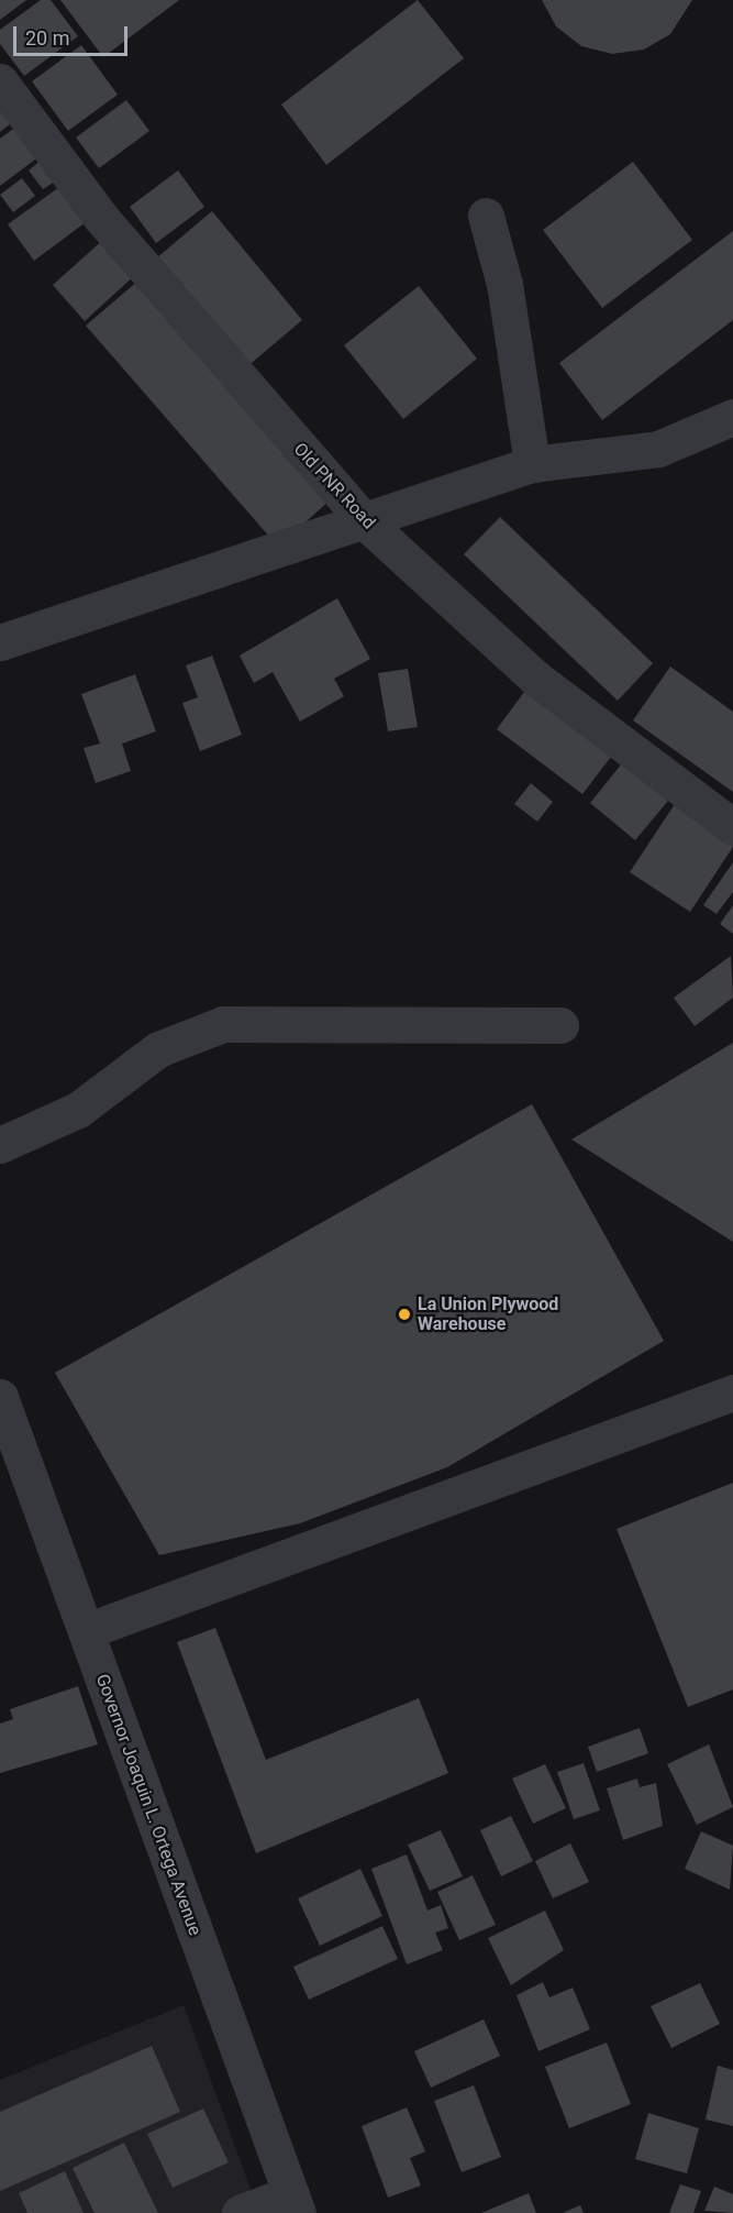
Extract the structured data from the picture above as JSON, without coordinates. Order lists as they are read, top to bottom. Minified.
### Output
{"streets":{"street":["Old PNR Road","Governor Joaquin L. Ortega Avenue"]},"places":["La Union Plywood Warehouse"],"scale_bar":"20 m"}
